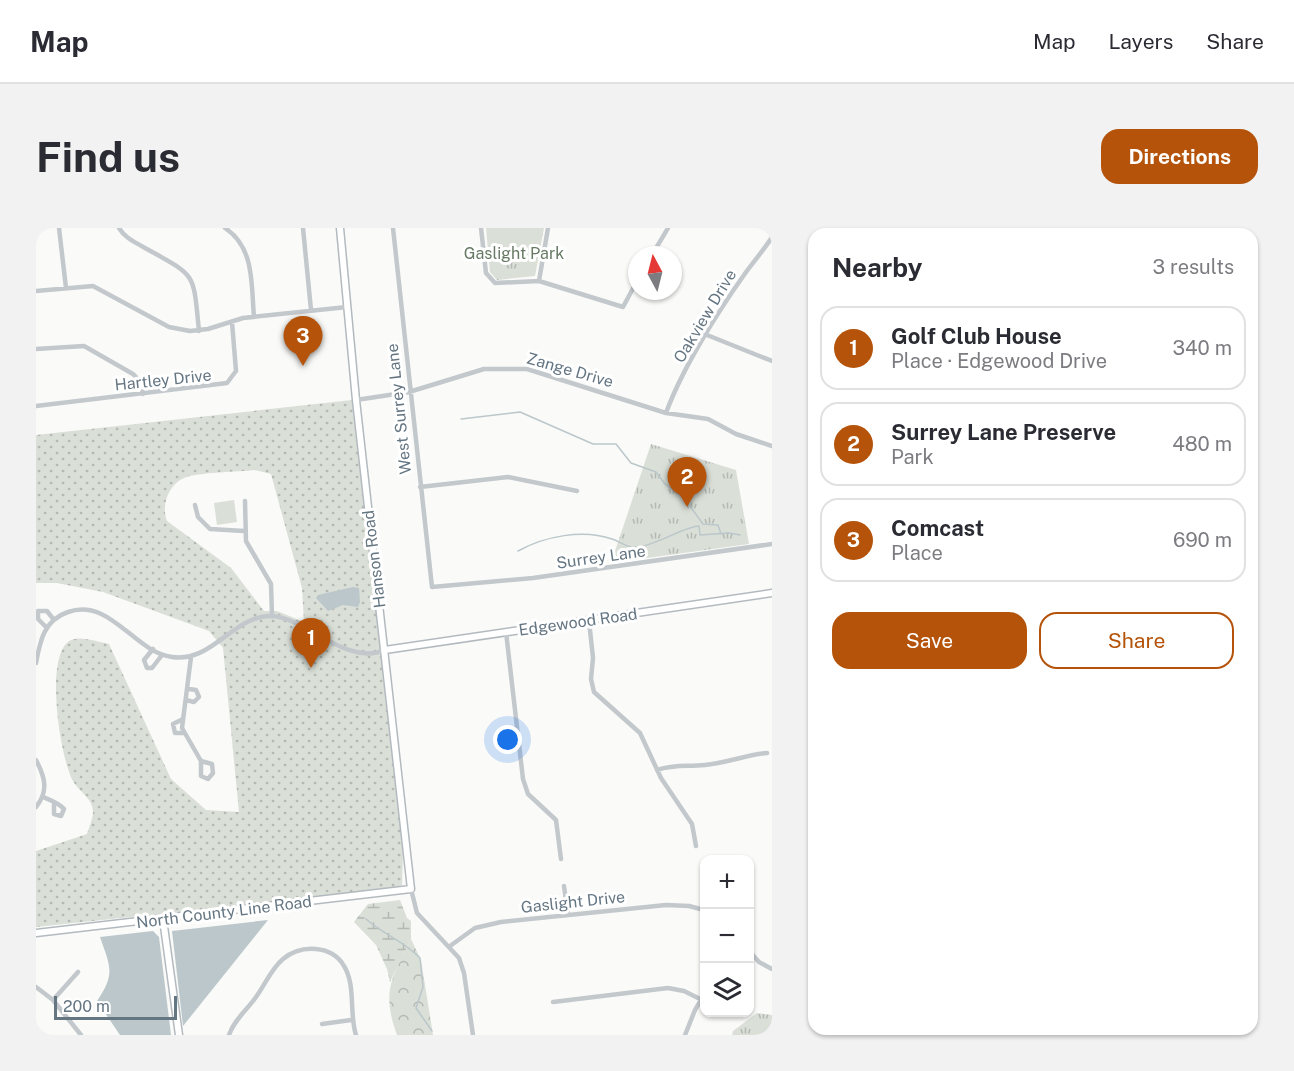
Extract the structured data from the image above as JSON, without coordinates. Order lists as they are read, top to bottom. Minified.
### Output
{"streets":{"street":["Oakview Drive","Zange Drive","Hartley Drive","West Surrey Lane","Surrey Lane","Hanson Road","Edgewood Road","Gaslight Drive","North County Line Road"]},"crossings":[["Oakview Drive","Zange Drive"],["Zange Drive","West Surrey Lane"],["Zange Drive","Hanson Road"],["West Surrey Lane","Surrey Lane"],["Hanson Road","Edgewood Road"],["Hanson Road","North County Line Road"]],"parks":["Gaslight Park"],"scale_bar":"200 m","north":"top","page":{"header":"Map","nav":["Map","Layers","Share"],"buttons":["Directions",["Save","Share"]],"title":"Find us","heading":["Nearby","3 results"],"list":[{"mark":"1","name":"Golf Club House","note":"Place · Edgewood Drive","value":"340 m"},{"mark":"2","name":"Surrey Lane Preserve","note":"Park","value":"480 m"},{"mark":"3","name":"Comcast","note":"Place","value":"690 m"}],"pins":["3","2","1"],"map_buttons":["+","−"],"scale":"200 m"}}
